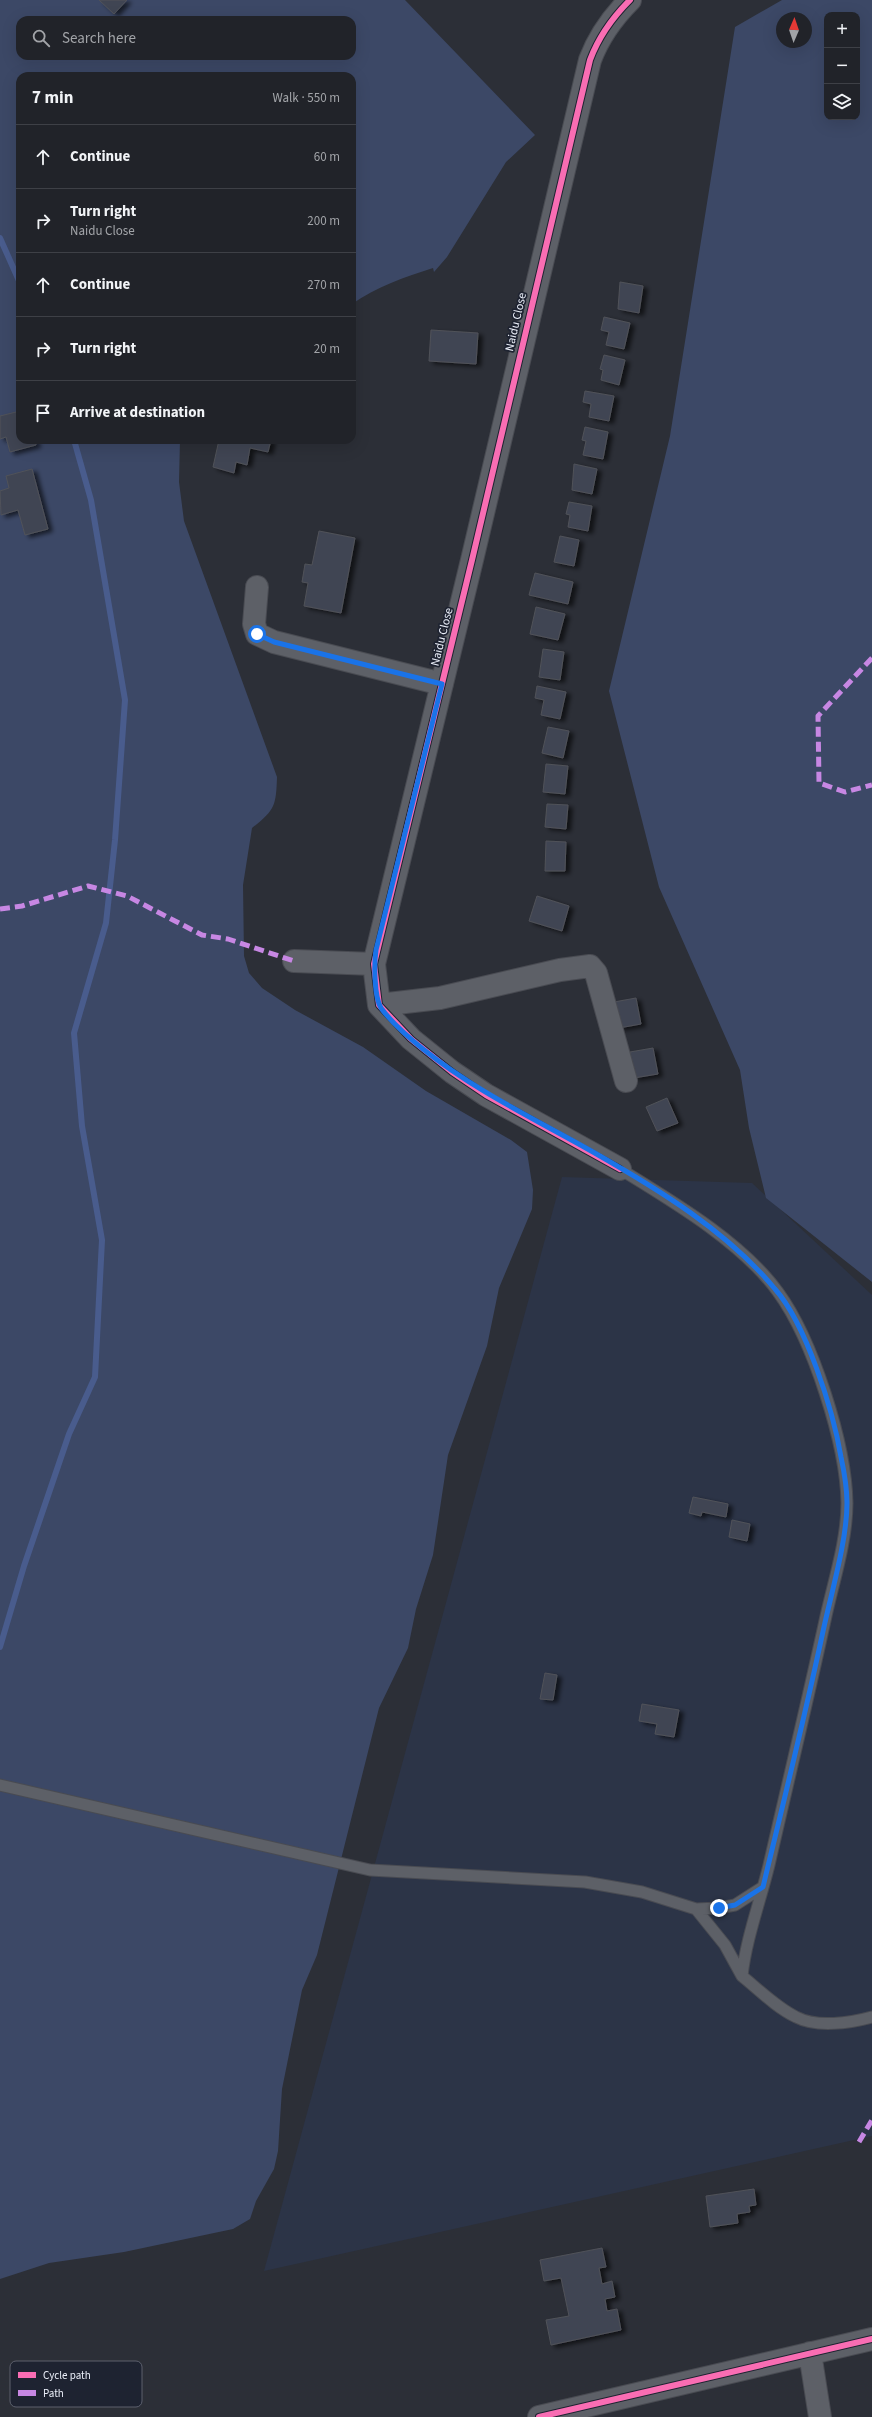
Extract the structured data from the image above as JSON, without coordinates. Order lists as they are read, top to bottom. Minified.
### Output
{"streets":{"street":["Naidu Close"]},"legend":["Cycle path","Path"],"north":"top","page":{"map_buttons":["+","−"],"search":"Search here","heading":["7 min","Walk · 550 m"],"list":[["Continue","60 m"],["Turn right","Naidu Close","200 m"],["Continue","270 m"],["Turn right","20 m"],"Arrive at destination"]}}
